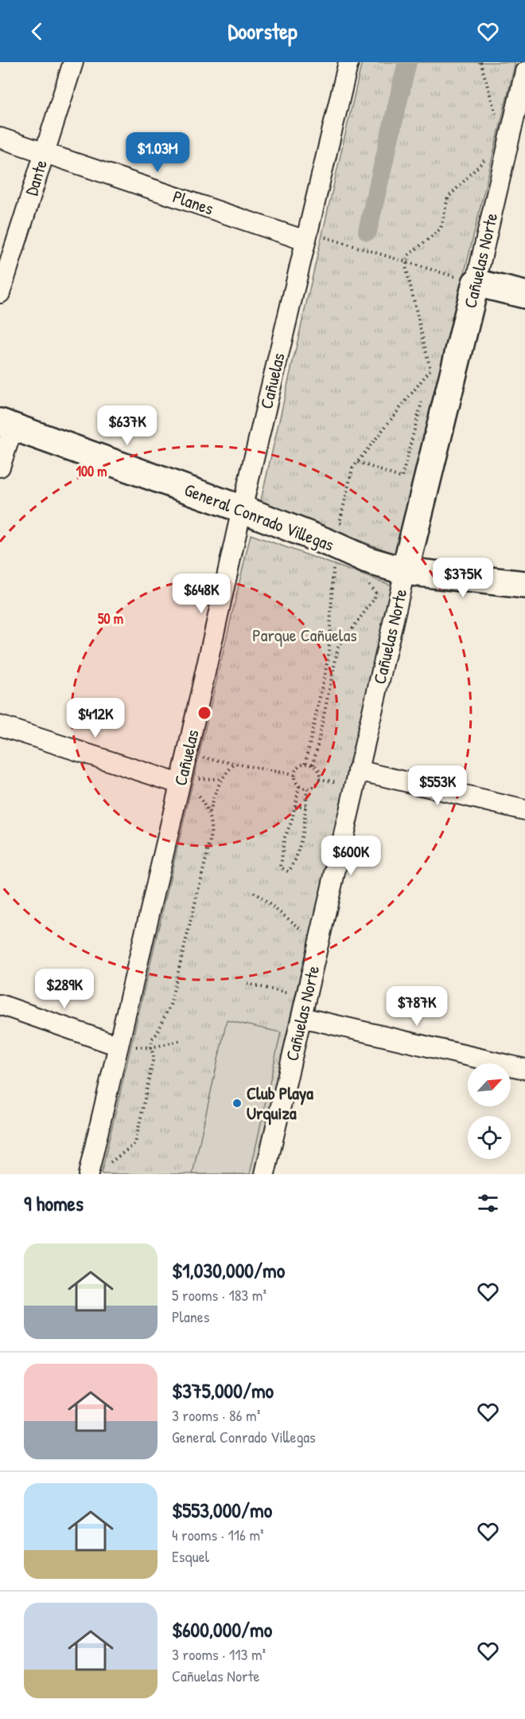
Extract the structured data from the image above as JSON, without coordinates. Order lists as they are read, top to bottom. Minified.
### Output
{"streets":{"street":["Dante","Planes","Cañuelas Norte","Cañuelas","General Conrado Villegas"]},"crossings":[["Dante","Planes"],["Planes","Cañuelas"],["Cañuelas Norte","General Conrado Villegas"],["Cañuelas","General Conrado Villegas"]],"parks":["Parque Cañuelas"],"places":["Club Playa Urquiza"],"north":"top right","page":{"header":"Doorstep","price":["$1.03M","$637K","$375K","$648K","$412K","$553K","$600K","$289K","$787K"],"heading":"9 homes","list":[{"name":"$1,030,000/mo","note":"5 rooms · 183 m² · Planes"},{"name":"$375,000/mo","note":"3 rooms · 86 m² · General Conrado Villegas"},{"name":"$553,000/mo","note":"4 rooms · 116 m² · Esquel"},{"name":"$600,000/mo","note":"3 rooms · 113 m² · Cañuelas Norte"}]},"rings":["100 m","50 m"]}
